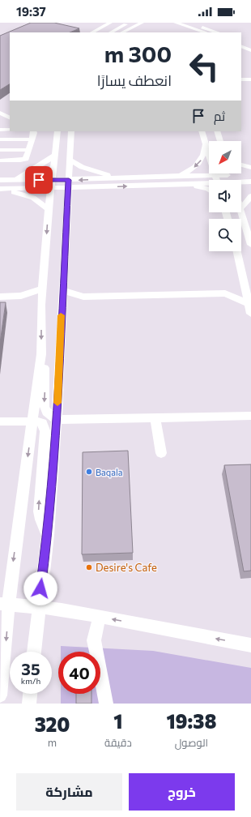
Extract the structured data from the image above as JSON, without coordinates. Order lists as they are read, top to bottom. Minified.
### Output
{"places":["Baqala","Desire's Cafe"],"north":"bottom left","page":{"status":"19:37","turn":["300 m","انعطف يسارًا"],"then":"ثم","speed":"35 km/h","limit":"40","eta":["19:38","الوصول","1","دقيقة","320","m"],"buttons":["خروج","مشاركة"]}}
